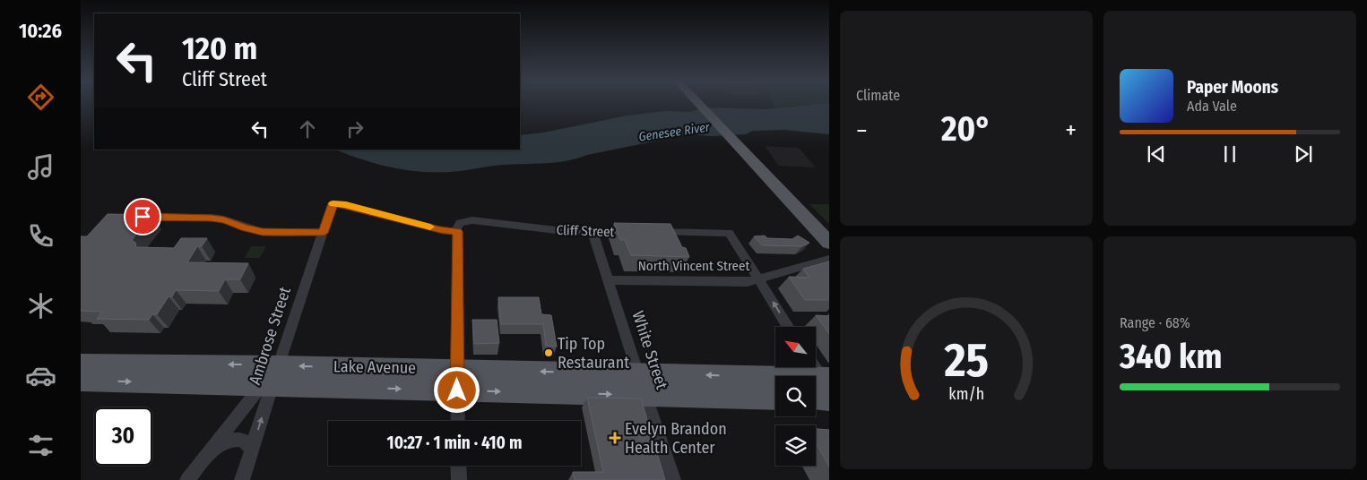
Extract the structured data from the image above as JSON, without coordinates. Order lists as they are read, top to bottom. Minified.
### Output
{"streets":{"main road":["Lake Avenue"],"street":["Cliff Street","North Vincent Street","Ambrose Street","White Street"]},"crossings":[["Cliff Street","Ambrose Street"],["Cliff Street","White Street"],["North Vincent Street","White Street"],["Ambrose Street","Lake Avenue"],["White Street","Lake Avenue"]],"water":["Genesee River"],"places":{"other":["Tip Top Restaurant"],"health":["Evelyn Brandon Health Center"]},"north":"top left","page":{"tabs":"10:26","tile":["Climate",["Range · 68%","340 km"]],"turn":["120 m","Cliff Street"],"song":["Paper Moons","Ada Vale"],"heat":["−","20°","+"],"limit":"30","trip":"10:27 · 1 min · 410 m","gauge":["25","km/h"]}}
